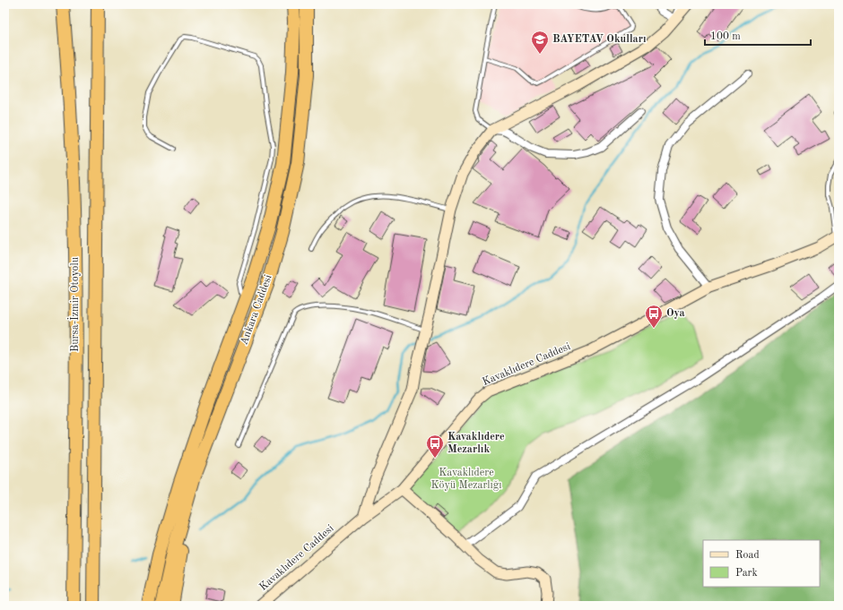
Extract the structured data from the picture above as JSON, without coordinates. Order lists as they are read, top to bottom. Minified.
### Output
{"streets":{"highway":["Bursa-İzmir Otoyolu","Ankara Caddesi"],"street":["Kavaklıdere Caddesi"]},"parks":["Kavaklıdere Köyü Mezarlığı"],"places":{"school or university":["BAYETAV Okulları"],"bus stop":["Oya","Kavaklıdere Mezarlık"]},"legend":["Road","Park"],"scale_bar":"100 m"}
